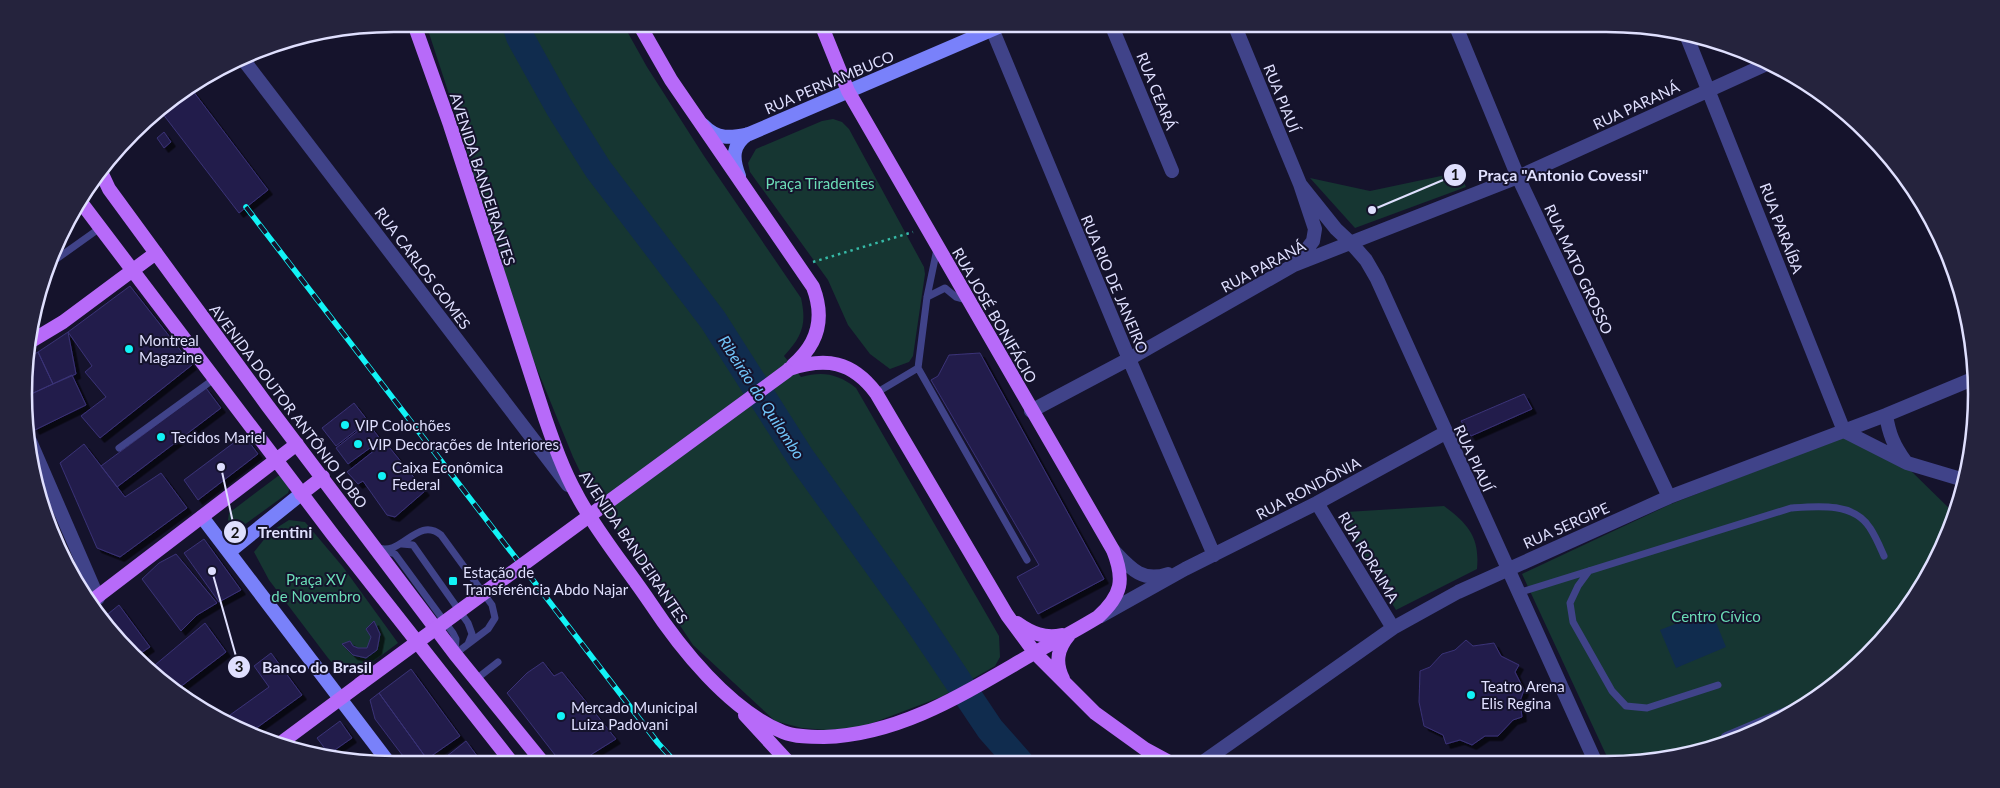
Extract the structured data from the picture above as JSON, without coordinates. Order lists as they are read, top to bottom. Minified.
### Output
{"streets":{"main road":["RUA PERNAMBUCO","AVENIDA BANDEIRANTES","RUA JOSÉ BONIFÁCIO","AVENIDA DOUTOR ANTÔNIO LOBO","RUA RONDÔNIA"],"street":["RUA CEARÁ","RUA PIAUÍ","RUA PARANÁ","RUA PARAÍBA","RUA CARLOS GOMES","RUA MATO GROSSO","RUA RIO DE JANEIRO","RUA SERGIPE","RUA RORAIMA"]},"crossings":[["RUA PERNAMBUCO","RUA JOSÉ BONIFÁCIO"],["RUA PIAUÍ","RUA PARANÁ"],["RUA PIAUÍ","RUA RONDÔNIA"],["RUA PIAUÍ","RUA SERGIPE"],["RUA PARANÁ","RUA PARAÍBA"],["RUA PARANÁ","RUA MATO GROSSO"],["RUA PARANÁ","RUA RIO DE JANEIRO"],["RUA PARANÁ","RUA JOSÉ BONIFÁCIO"],["AVENIDA BANDEIRANTES","RUA CARLOS GOMES"],["AVENIDA BANDEIRANTES","RUA RONDÔNIA"],["RUA PARAÍBA","RUA SERGIPE"],["RUA MATO GROSSO","RUA SERGIPE"],["RUA RIO DE JANEIRO","RUA RONDÔNIA"],["RUA JOSÉ BONIFÁCIO","RUA RONDÔNIA"],["RUA RONDÔNIA","RUA RORAIMA"],["RUA SERGIPE","RUA RORAIMA"]],"water":["Ribeirão do Quilombo"],"parks":["Praça Tiradentes","Praça XV de Novembro","Centro Cívico"],"places":{"other":["Praça \"Antonio Covessi\"","Montreal Magazine","VIP Colochões","Tecidos Mariel","VIP Decorações de Interiores","Trentini","Caixa Econômica Federal","Banco do Brasil","Teatro Arena Elis Regina","Mercado Municipal Luiza Padovani"],"transit":["Estação de Transferência Abdo Najar"]}}
